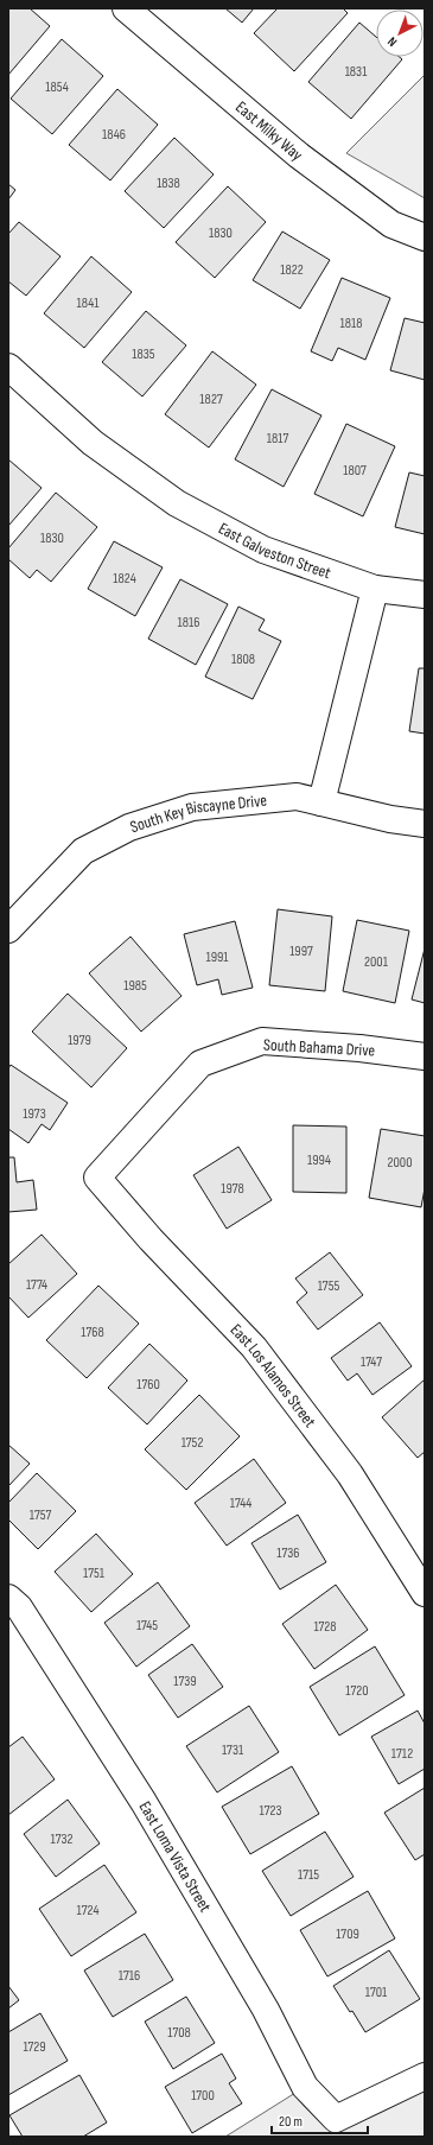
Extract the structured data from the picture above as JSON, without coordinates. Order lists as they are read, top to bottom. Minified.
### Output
{"streets":{"street":["East Milky Way","East Galveston Street","South Key Biscayne Drive","South Bahama Drive","East Los Alamos Street","East Loma Vista Street"]},"crossings":[["South Bahama Drive","East Los Alamos Street"]],"house_numbers":["1831","1854","1846","1838","1830","1822","1841","1818","1835","1827","1817","1807","1830","1824","1816","1808","1997","1991","2001","1985","1979","1973","1994","2000","1978","1774","1755","1768","1747","1760","1752","1744","1757","1736","1751","1745","1728","1739","1720","1731","1712","1723","1732","1715","1724","1709","1716","1701","1708","1729","1700"],"scale_bar":"20 m","north":"bottom left"}
